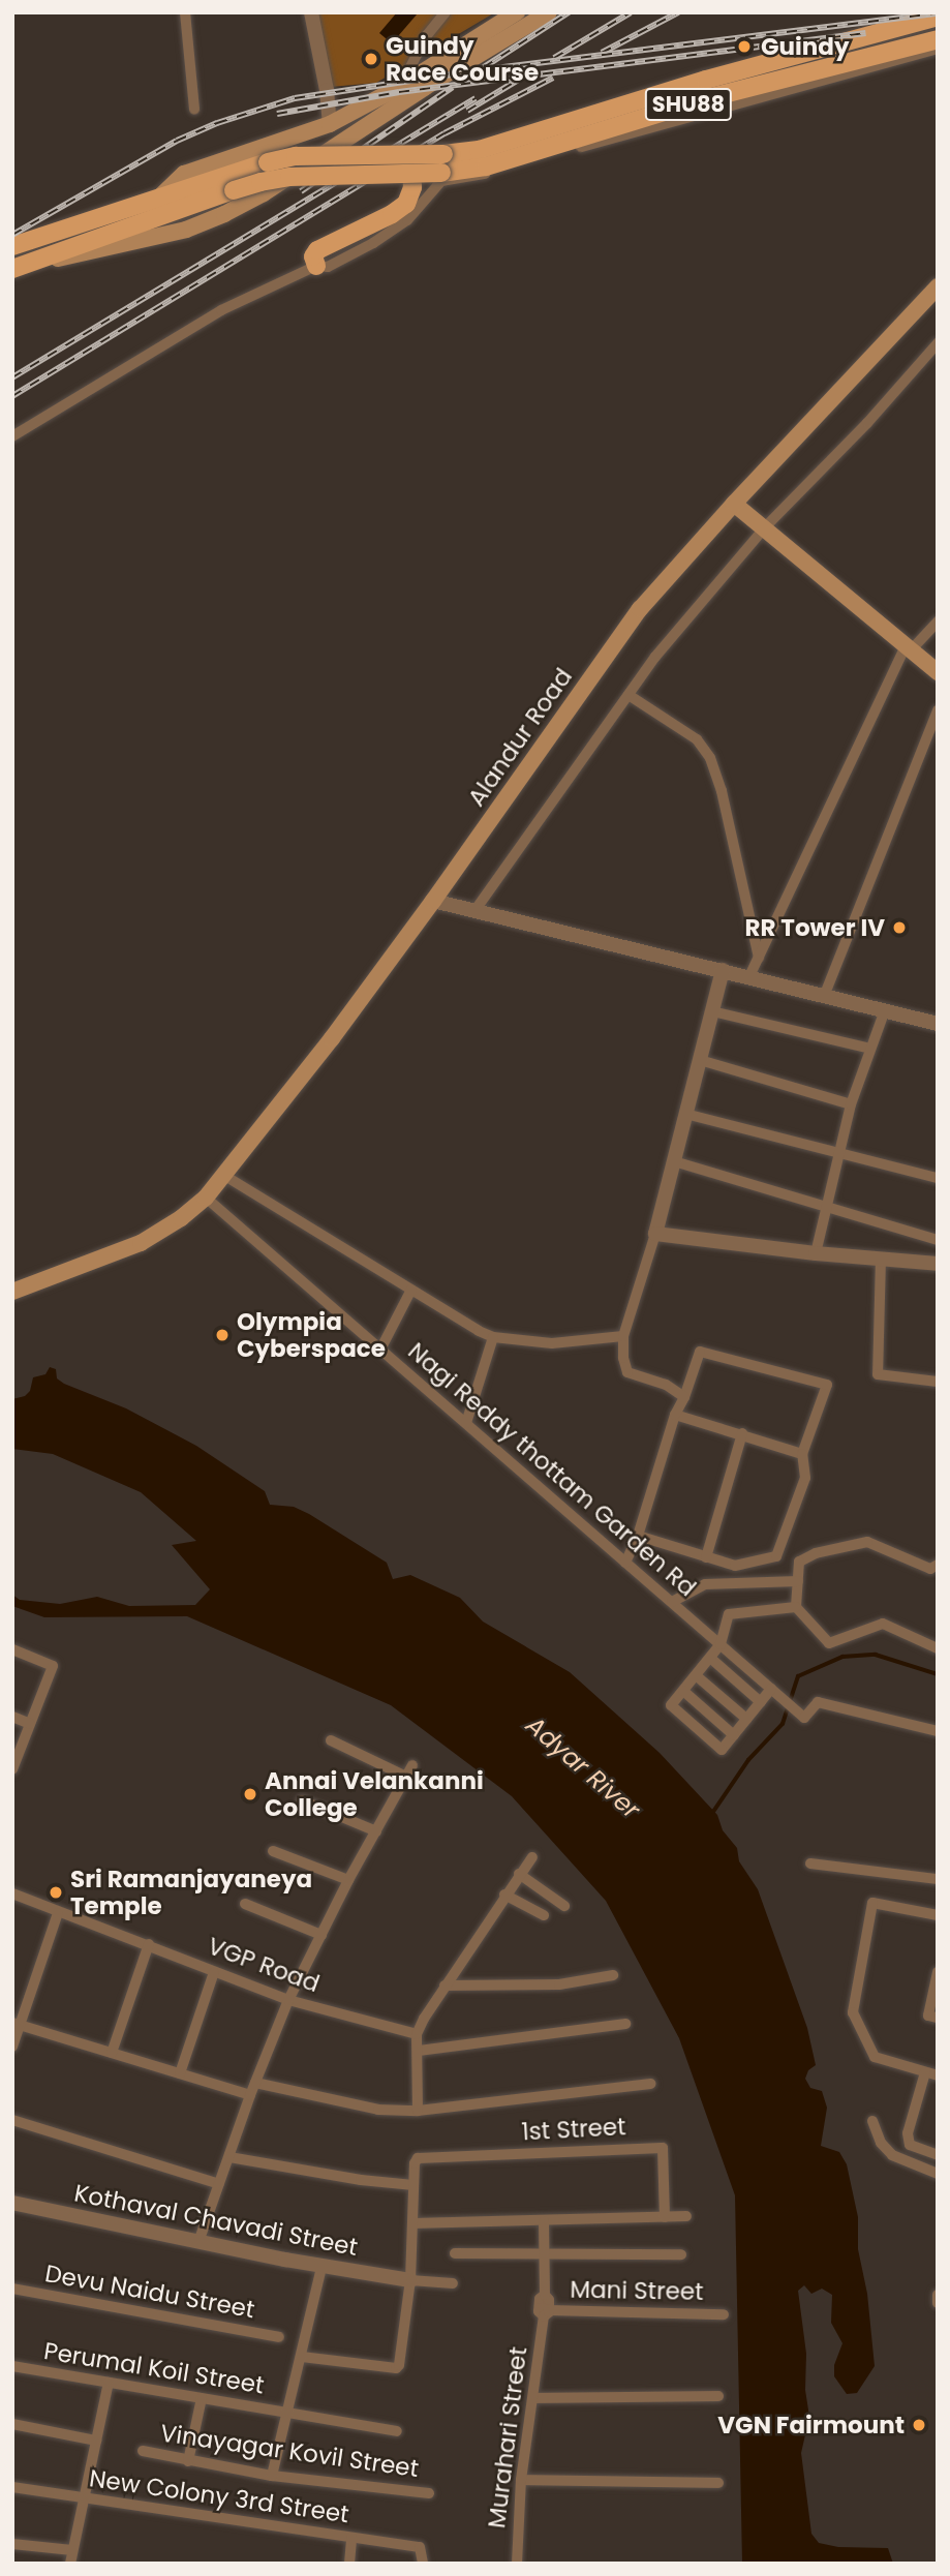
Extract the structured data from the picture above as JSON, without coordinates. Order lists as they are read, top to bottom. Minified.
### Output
{"streets":{"main road":["SHU88","Alandur Road"],"street":["Nagi Reddy thottam Garden Rd","VGP Road","1st Street","Kothaval Chavadi Street","Mani Street","Devu Naidu Street","Perumal Koil Street","Murahari Street","Vinayagar Kovil Street","New Colony 3rd Street"]},"crossings":[["Alandur Road","Nagi Reddy thottam Garden Rd"],["Mani Street","Murahari Street"]],"water":["Adyar River"],"places":["Guindy","Guindy Race Course","RR Tower IV","Olympia Cyberspace","Annai Velankanni College","Sri Ramanjayaneya Temple","VGN Fairmount"]}
